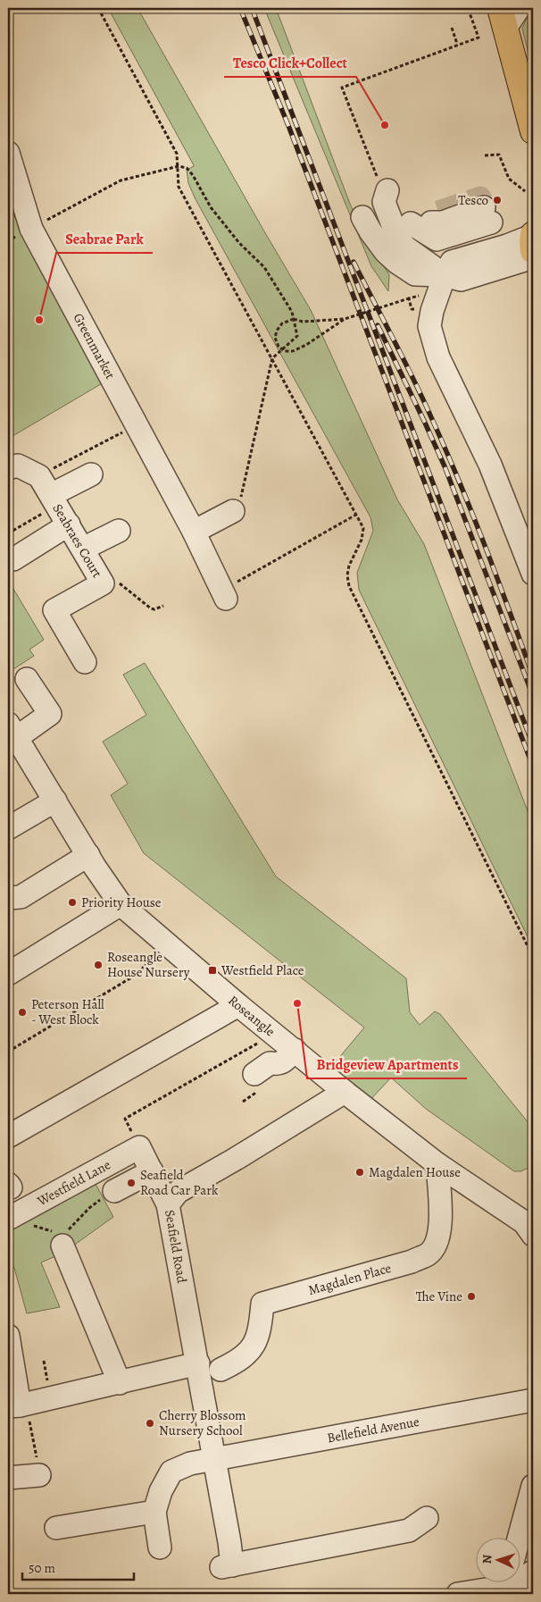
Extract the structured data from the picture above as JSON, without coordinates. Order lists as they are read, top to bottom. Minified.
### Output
{"streets":{"street":["Greenmarket","Seabraes Court","Roseangle","Westfield Lane","Seafield Road","Magdalen Place","Bellefield Avenue"]},"crossings":[["Roseangle","Seafield Road"],["Roseangle","Magdalen Place"],["Seafield Road","Bellefield Avenue"]],"places":{"other":["Tesco Click+Collect","Tesco","Seabrae Park","Priority House","Roseangle House Nursery","Bridgeview Apartments","Peterson Hall - West Block","Magdalen House","Seafield Road Car Park","The Vine","Cherry Blossom Nursery School"],"transit":["Westfield Place"]},"scale_bar":"50 m","north":"left"}
